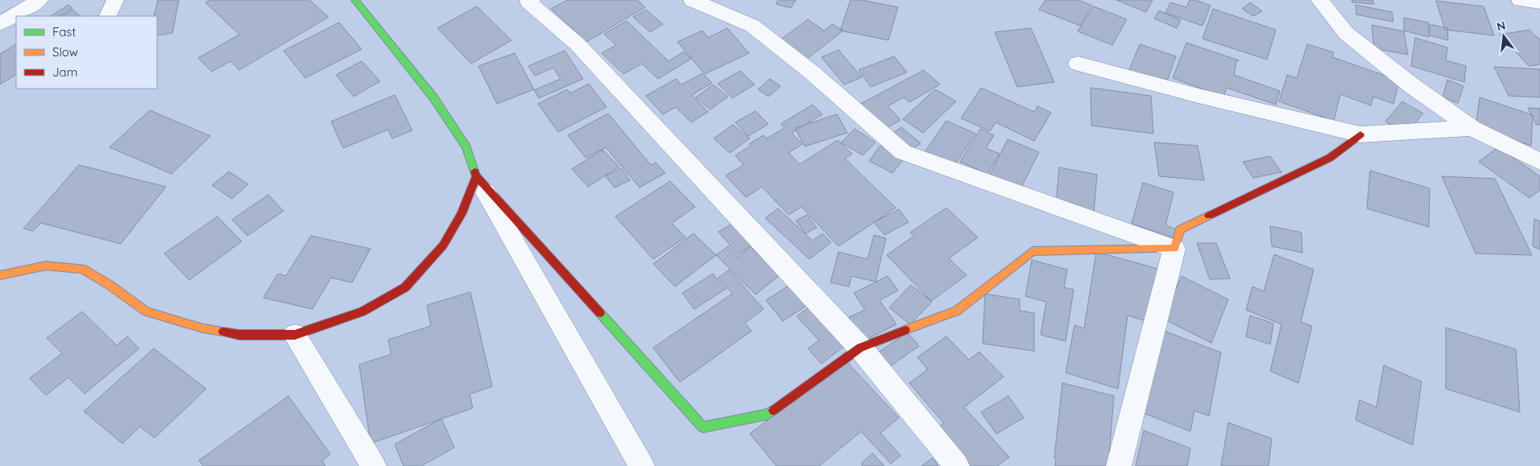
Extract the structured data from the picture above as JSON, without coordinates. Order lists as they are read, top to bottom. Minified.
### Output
{"legend":["Fast","Slow","Jam"],"north":"top"}
